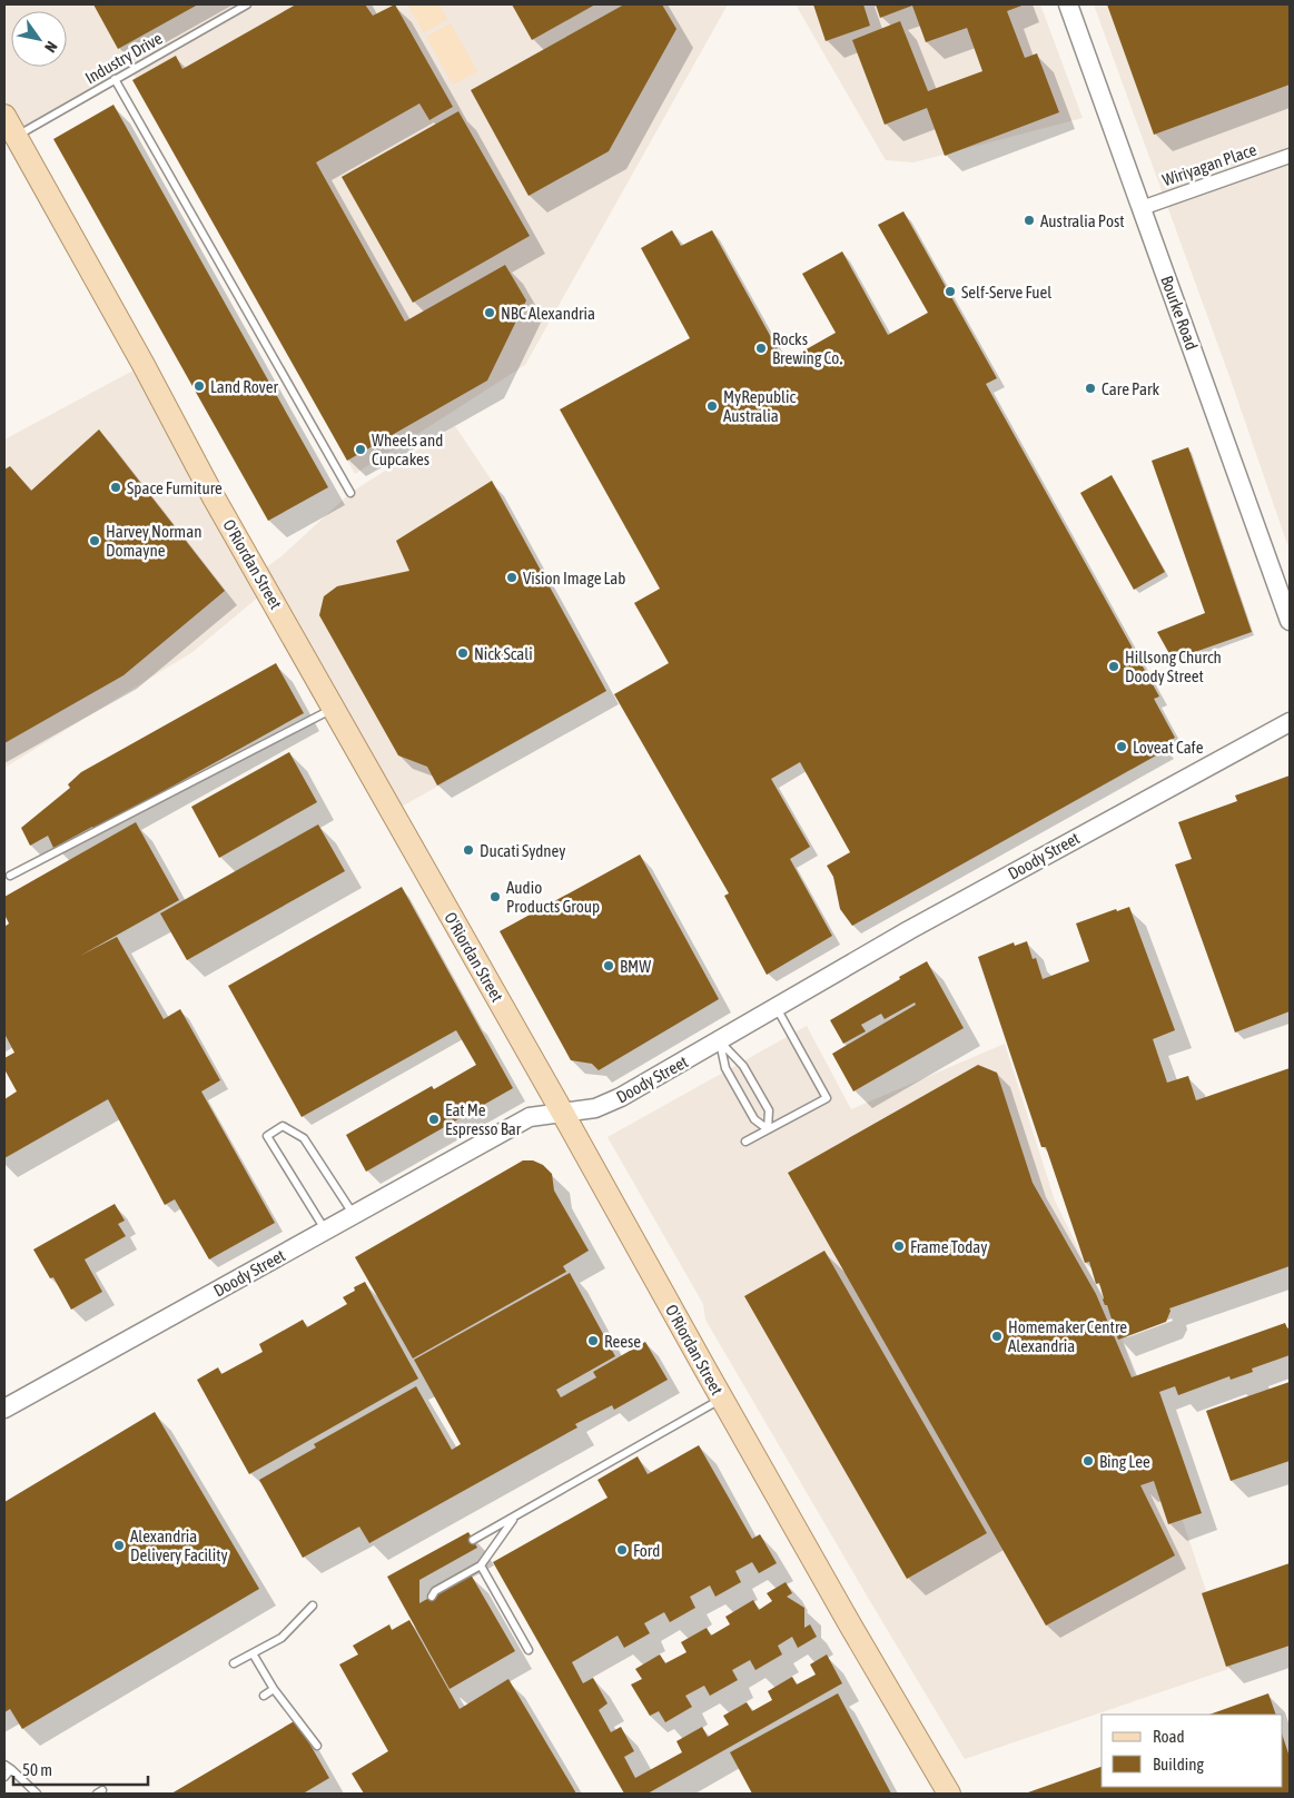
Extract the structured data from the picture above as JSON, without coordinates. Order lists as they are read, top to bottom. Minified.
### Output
{"streets":{"main road":["O'Riordan Street"],"street":["Wiriyagan Place","Bourke Road","Doody Street"],"lane":["Industry Drive"]},"crossings":[["Industry Drive","O'Riordan Street"],["Wiriyagan Place","Bourke Road"],["O'Riordan Street","Doody Street"]],"places":["Australia Post","Self-Serve Fuel","NBC Alexandria","Rocks Brewing Co.","Land Rover","Care Park","MyRepublic Australia","Wheels and Cupcakes","Space Furniture","Harvey Norman Domayne","Vision Image Lab","Nick Scali","Hillsong Church Doody Street","Loveat Cafe","Ducati Sydney","Audio Products Group","BMW","Eat Me Espresso Bar","Frame Today","Homemaker Centre Alexandria","Reese","Bing Lee","Alexandria Delivery Facility","Ford"],"legend":["Road","Building"],"scale_bar":"50 m","north":"bottom right"}
